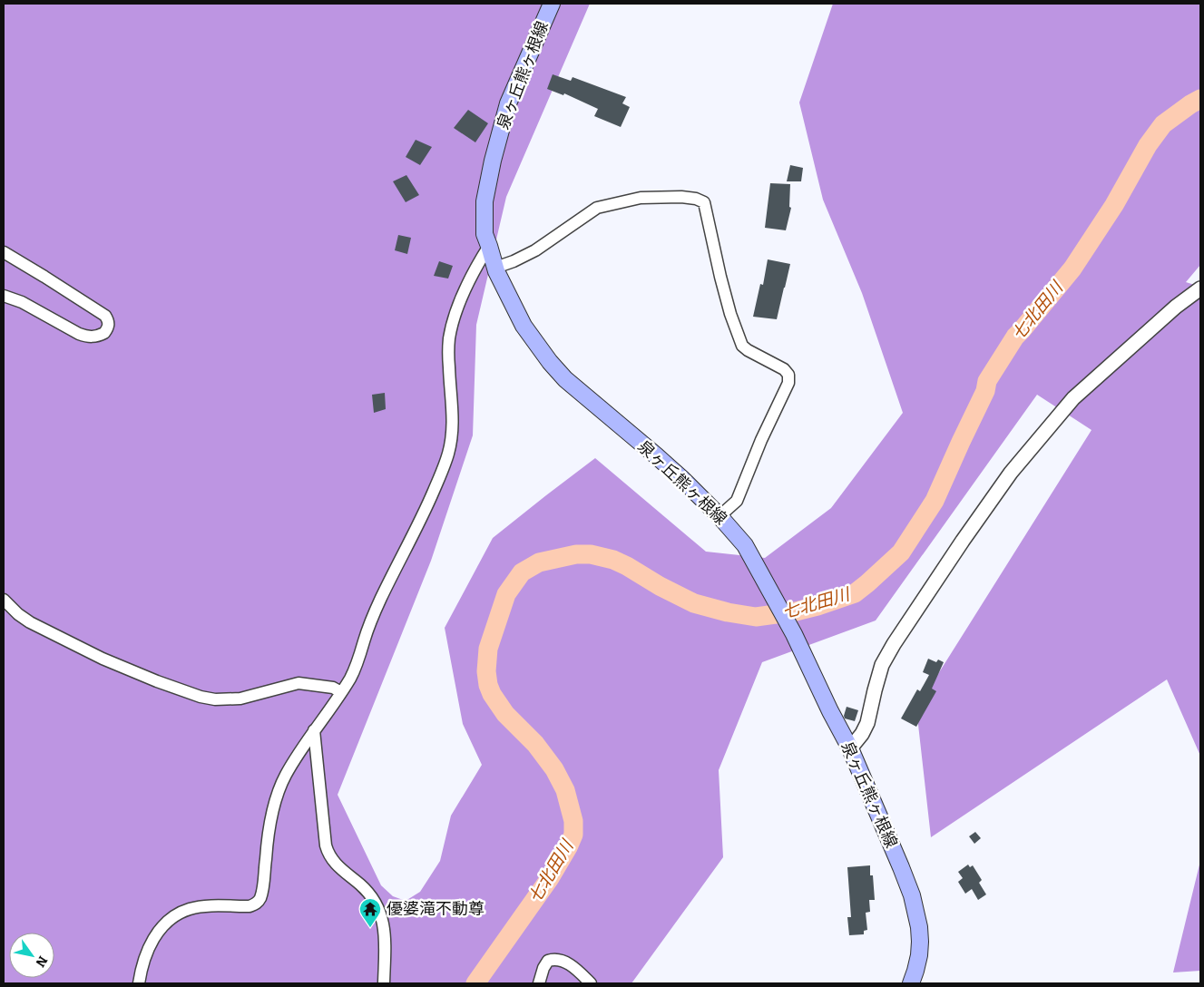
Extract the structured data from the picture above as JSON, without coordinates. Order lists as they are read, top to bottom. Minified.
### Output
{"streets":{"main road":["泉ヶ丘熊ヶ根線"]},"water":["七北田川"],"places":{"temple":["優婆滝不動尊"]},"north":"bottom right"}
